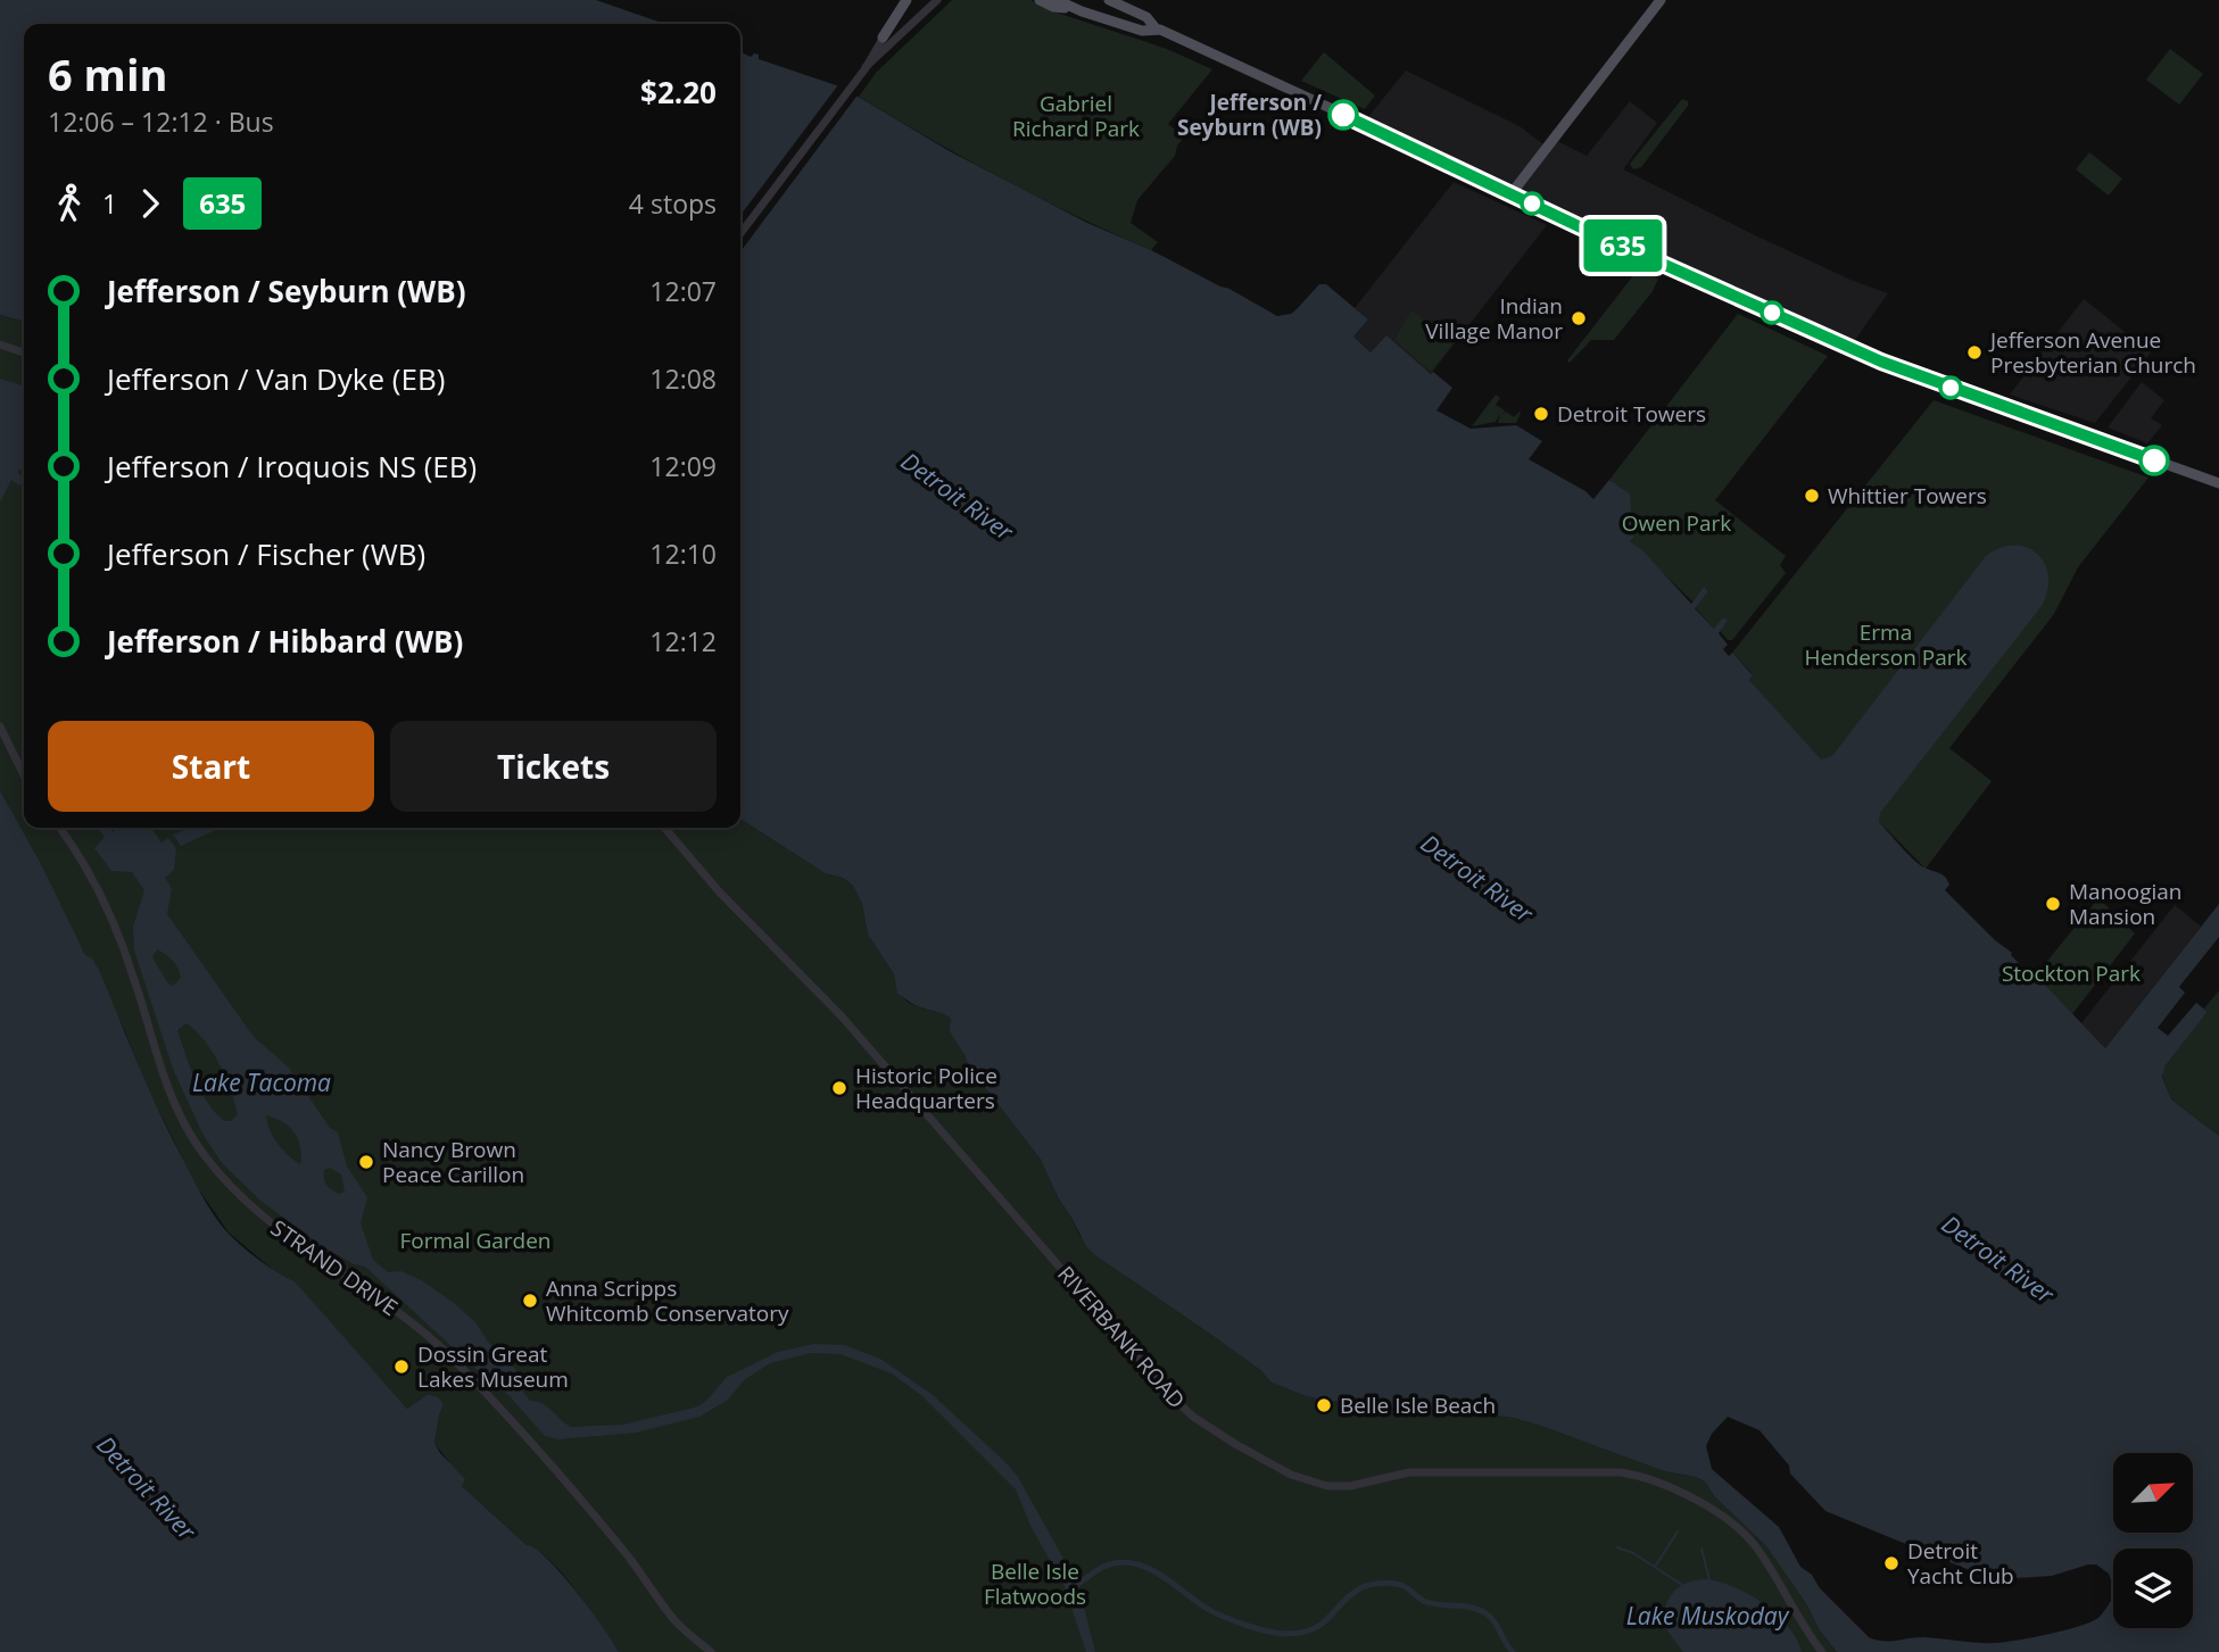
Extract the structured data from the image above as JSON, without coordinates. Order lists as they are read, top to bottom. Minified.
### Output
{"streets":{"street":["STRAND DRIVE","RIVERBANK ROAD"]},"water":["Detroit River","Lake Tacoma","Lake Muskoday"],"parks":["Gabriel Richard Park","Owen Park","Erma Henderson Park","Stockton Park","Formal Garden","Belle Isle Flatwoods"],"places":["Jefferson / Seyburn (WB)","Indian Village Manor","Jefferson Avenue Presbyterian Church","Detroit Towers","Whittier Towers","Manoogian Mansion","Historic Police Headquarters","Nancy Brown Peace Carillon","Anna Scripps Whitcomb Conservatory","Dossin Great Lakes Museum","Belle Isle Beach","Detroit Yacht Club"],"lines":["bus line 635"],"north":"top right","page":{"on_map":"635","heading":["6 min","12:06 – 12:12 · Bus","$2.20"],"legs":["1","635","4 stops"],"list":[{"name":"Jefferson / Seyburn (WB)","value":"12:07"},{"name":"Jefferson / Van Dyke (EB)","value":"12:08"},{"name":"Jefferson / Iroquois NS (EB)","value":"12:09"},{"name":"Jefferson / Fischer (WB)","value":"12:10"},{"name":"Jefferson / Hibbard (WB)","value":"12:12"}],"buttons":["Start","Tickets"]}}
